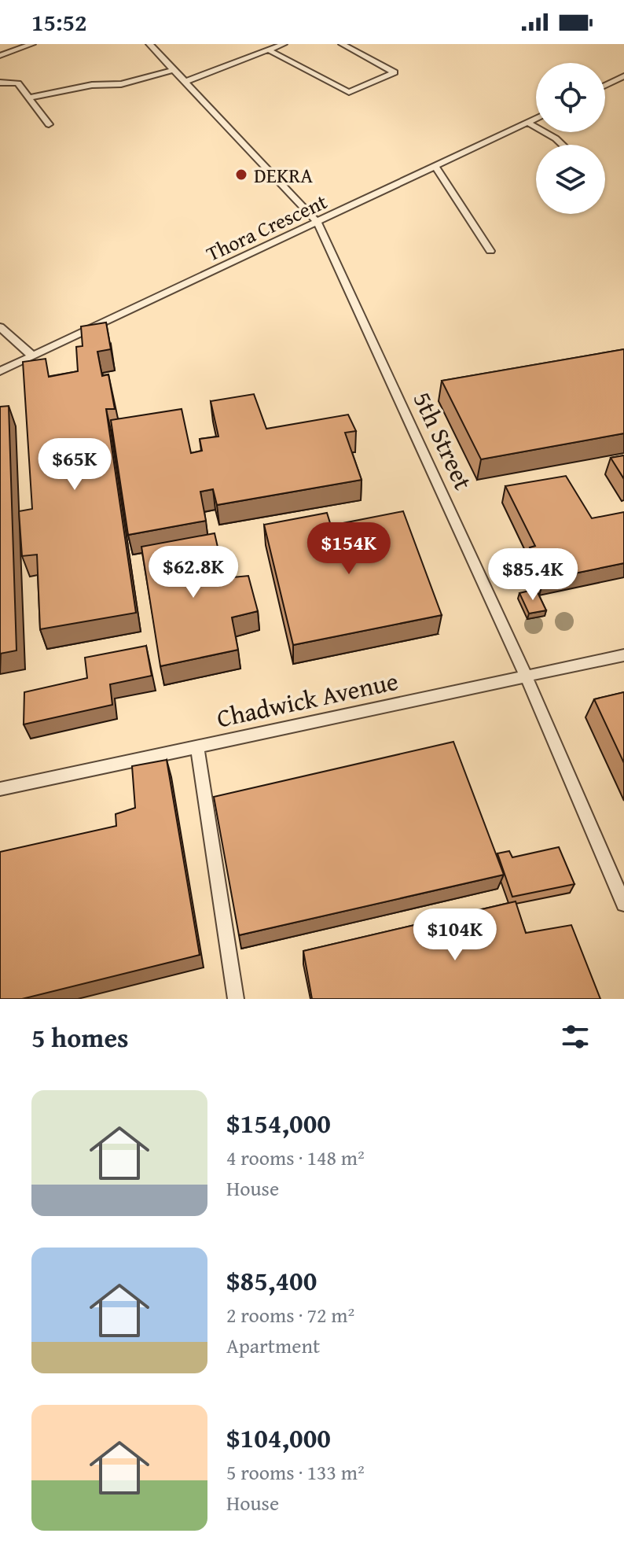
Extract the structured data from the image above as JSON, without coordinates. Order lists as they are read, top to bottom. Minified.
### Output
{"streets":{"lane":["Thora Crescent","5th Street","Chadwick Avenue"]},"crossings":[["Thora Crescent","5th Street"],["5th Street","Chadwick Avenue"]],"places":["DEKRA"],"page":{"status":"15:52","price":["$65K","$154K","$62.8K","$85.4K","$104K"],"heading":"5 homes","list":[{"name":"$154,000","note":"4 rooms · 148 m² · House"},{"name":"$85,400","note":"2 rooms · 72 m² · Apartment"},{"name":"$104,000","note":"5 rooms · 133 m² · House"}]}}
